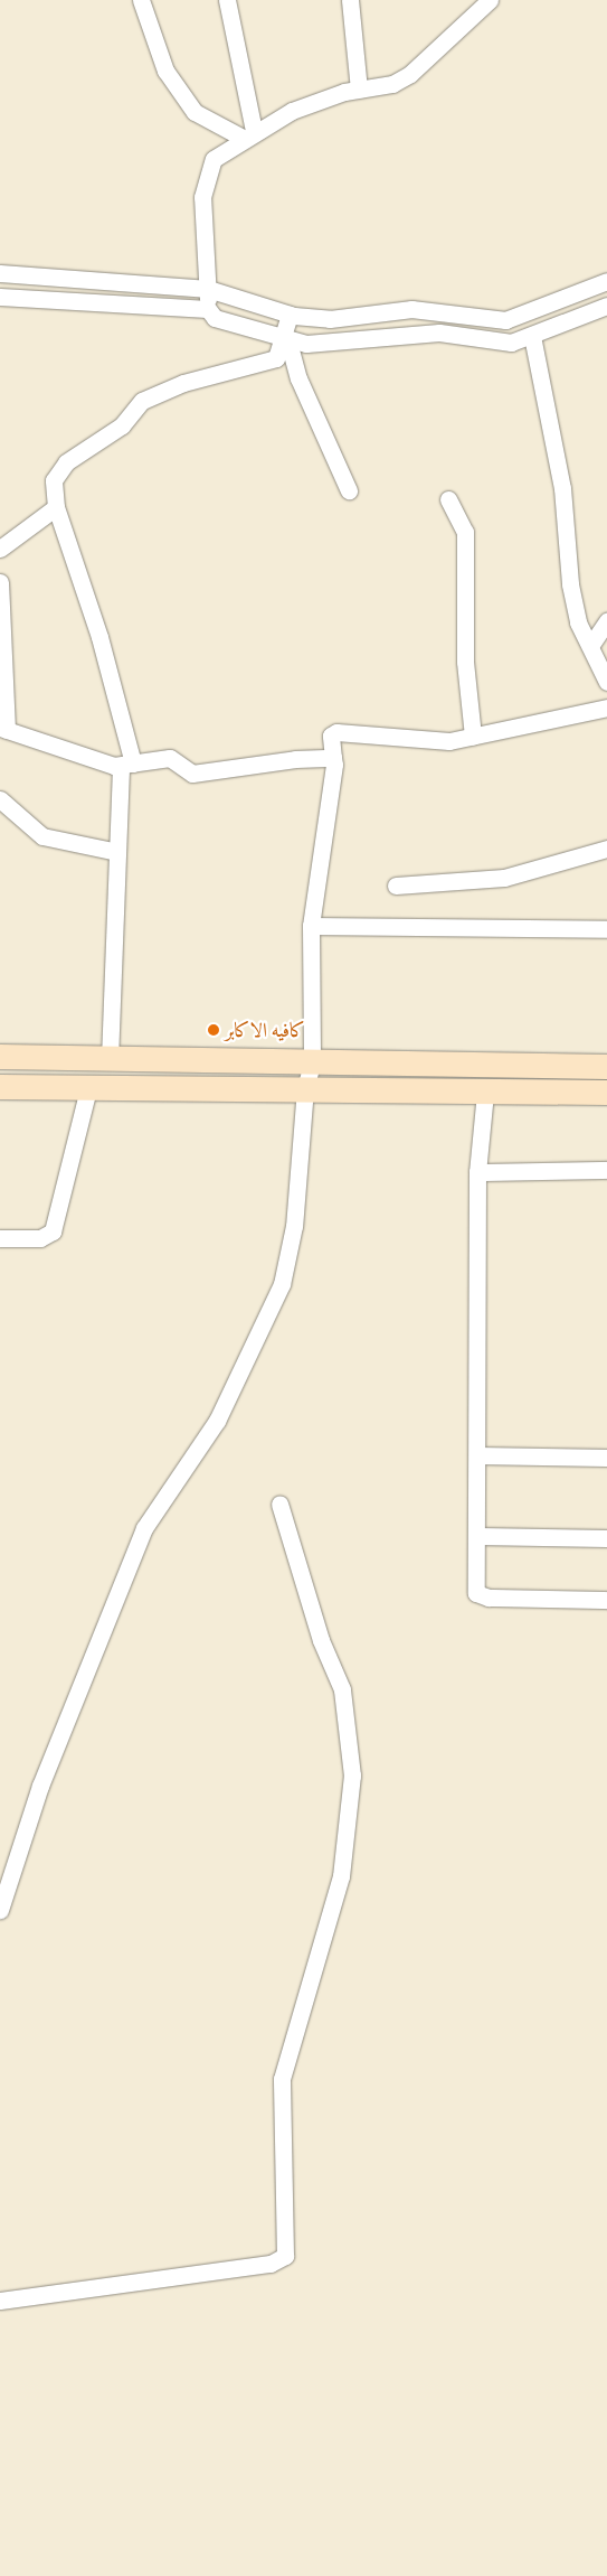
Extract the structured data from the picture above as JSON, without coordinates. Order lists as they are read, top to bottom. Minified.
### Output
{"places":["كافيه الاكابر"]}
